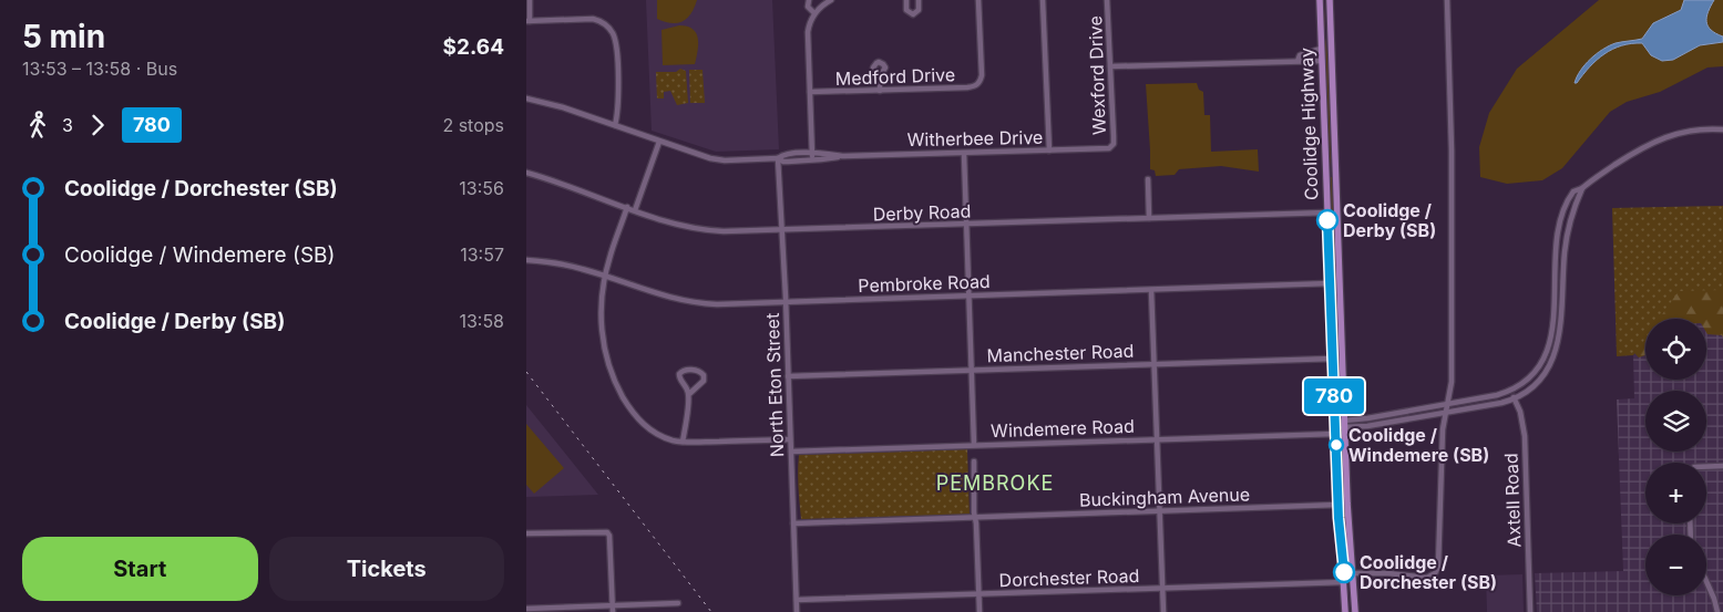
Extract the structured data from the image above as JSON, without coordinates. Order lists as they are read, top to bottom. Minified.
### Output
{"streets":{"main road":["Coolidge Highway"],"street":["Wexford Drive","Medford Drive","Witherbee Drive","Derby Road","Pembroke Road","Manchester Road","North Eton Street","Windemere Road","Buckingham Avenue","Axtell Road","Dorchester Road"]},"crossings":[["Wexford Drive","Witherbee Drive"],["Coolidge Highway","Derby Road"],["Coolidge Highway","Pembroke Road"],["Coolidge Highway","Manchester Road"],["Coolidge Highway","Windemere Road"],["Coolidge Highway","Buckingham Avenue"],["Coolidge Highway","Dorchester Road"],["Witherbee Drive","North Eton Street"],["Derby Road","North Eton Street"],["Pembroke Road","North Eton Street"],["Manchester Road","North Eton Street"],["North Eton Street","Windemere Road"],["North Eton Street","Buckingham Avenue"],["North Eton Street","Dorchester Road"]],"districts":["PEMBROKE"],"places":["Coolidge / Derby (SB)","Coolidge / Windemere (SB)","Coolidge / Dorchester (SB)"],"lines":["bus line 780"],"page":{"heading":["5 min","13:53 – 13:58 · Bus","$2.64"],"on_map":"780","legs":["3","780","2 stops"],"list":[{"name":"Coolidge / Dorchester (SB)","value":"13:56"},{"name":"Coolidge / Windemere (SB)","value":"13:57"},{"name":"Coolidge / Derby (SB)","value":"13:58"}],"map_buttons":["+","−"],"buttons":["Start","Tickets"]}}
